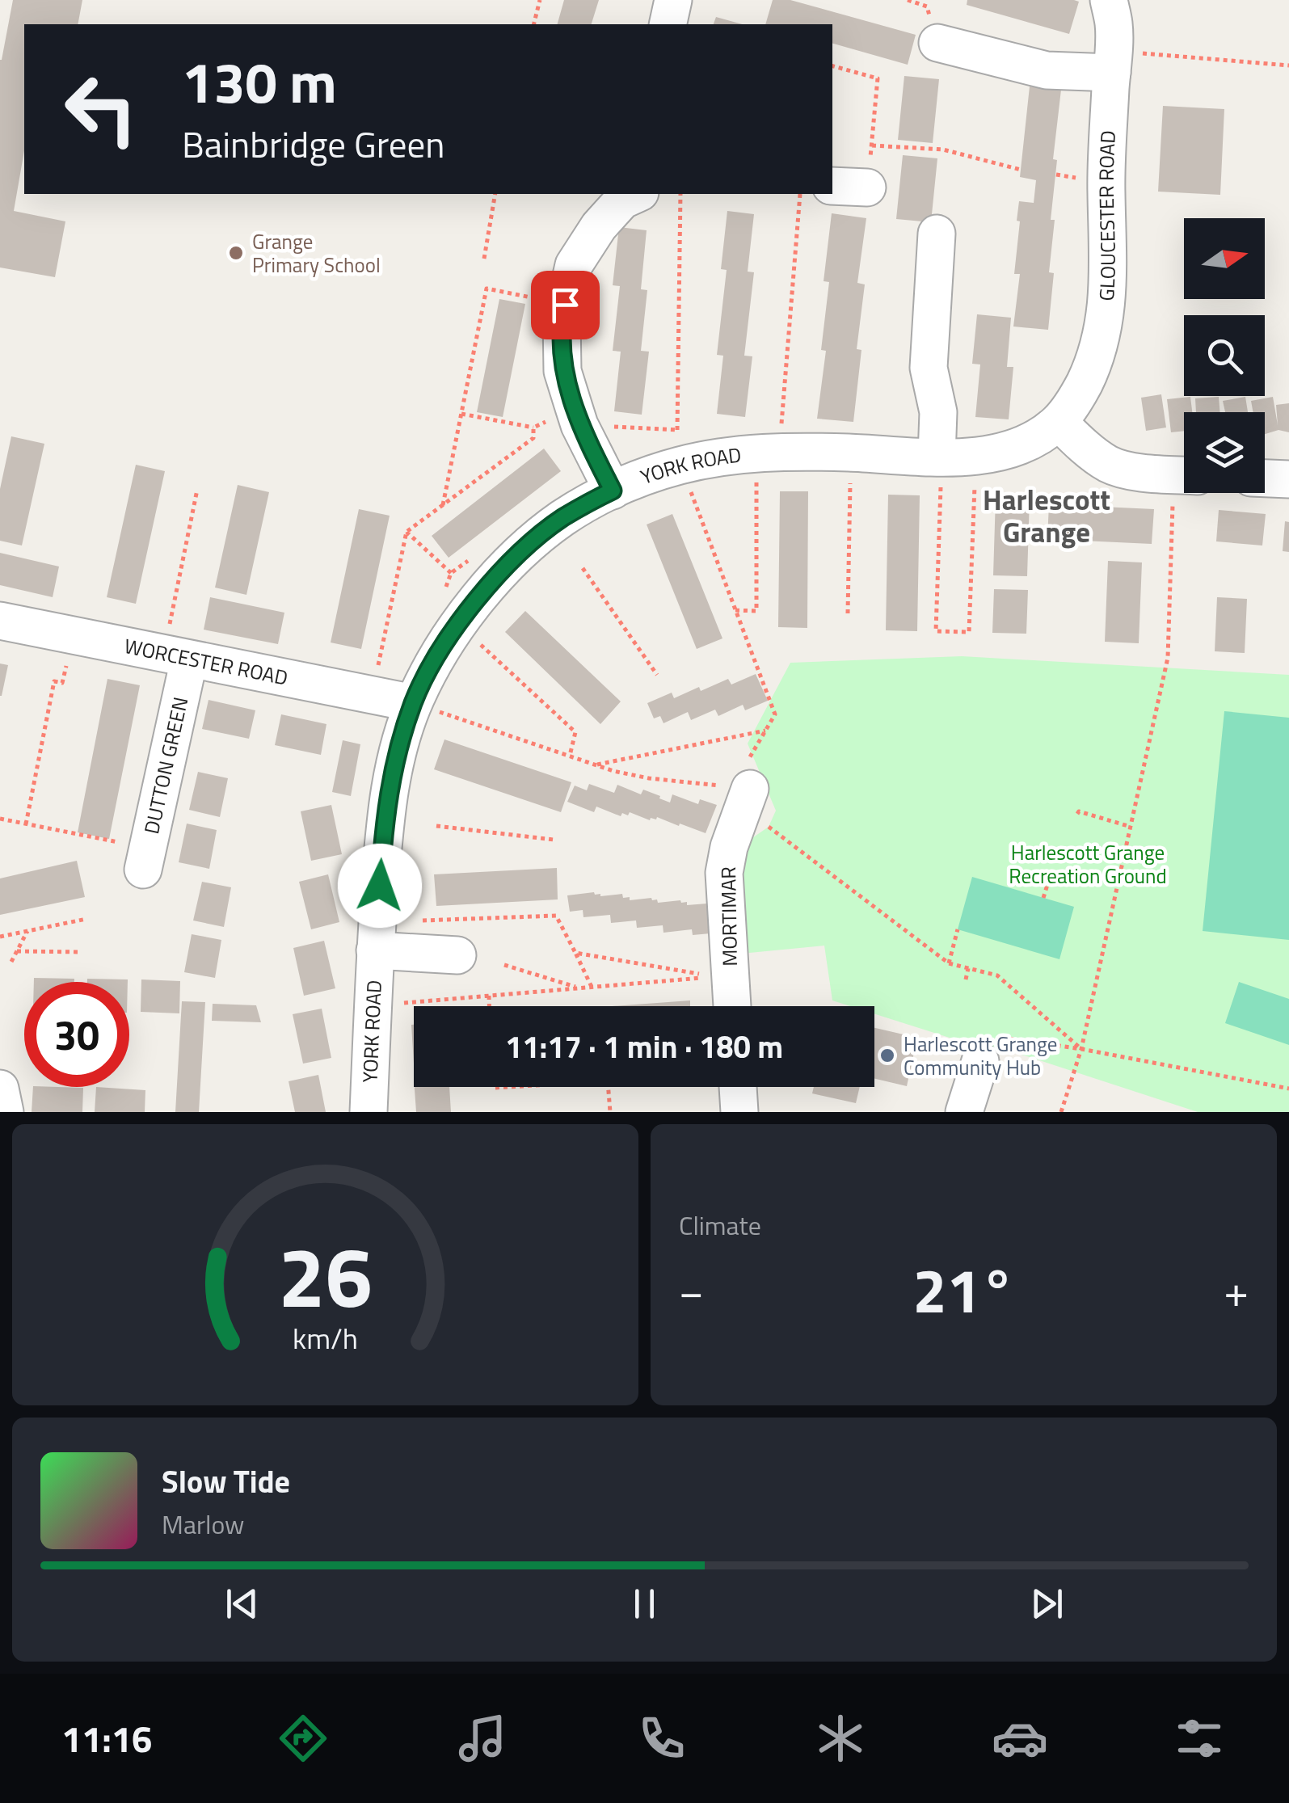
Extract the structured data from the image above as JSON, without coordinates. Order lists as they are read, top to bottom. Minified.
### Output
{"streets":{"street":["GLOUCESTER ROAD","YORK ROAD","WORCESTER ROAD","DUTTON GREEN","MORTIMAR"]},"crossings":[["GLOUCESTER ROAD","YORK ROAD"],["YORK ROAD","WORCESTER ROAD"],["WORCESTER ROAD","DUTTON GREEN"]],"districts":["Harlescott Grange"],"parks":["Harlescott Grange Recreation Ground"],"places":["Grange Primary School","Harlescott Grange Community Hub"],"north":"right","page":{"turn":["130 m","Bainbridge Green"],"limit":"30","trip":"11:17 · 1 min · 180 m","tile":"Climate","heat":["−","21°","+"],"song":["Slow Tide","Marlow"],"tabs":"11:16","gauge":["26","km/h"]}}
